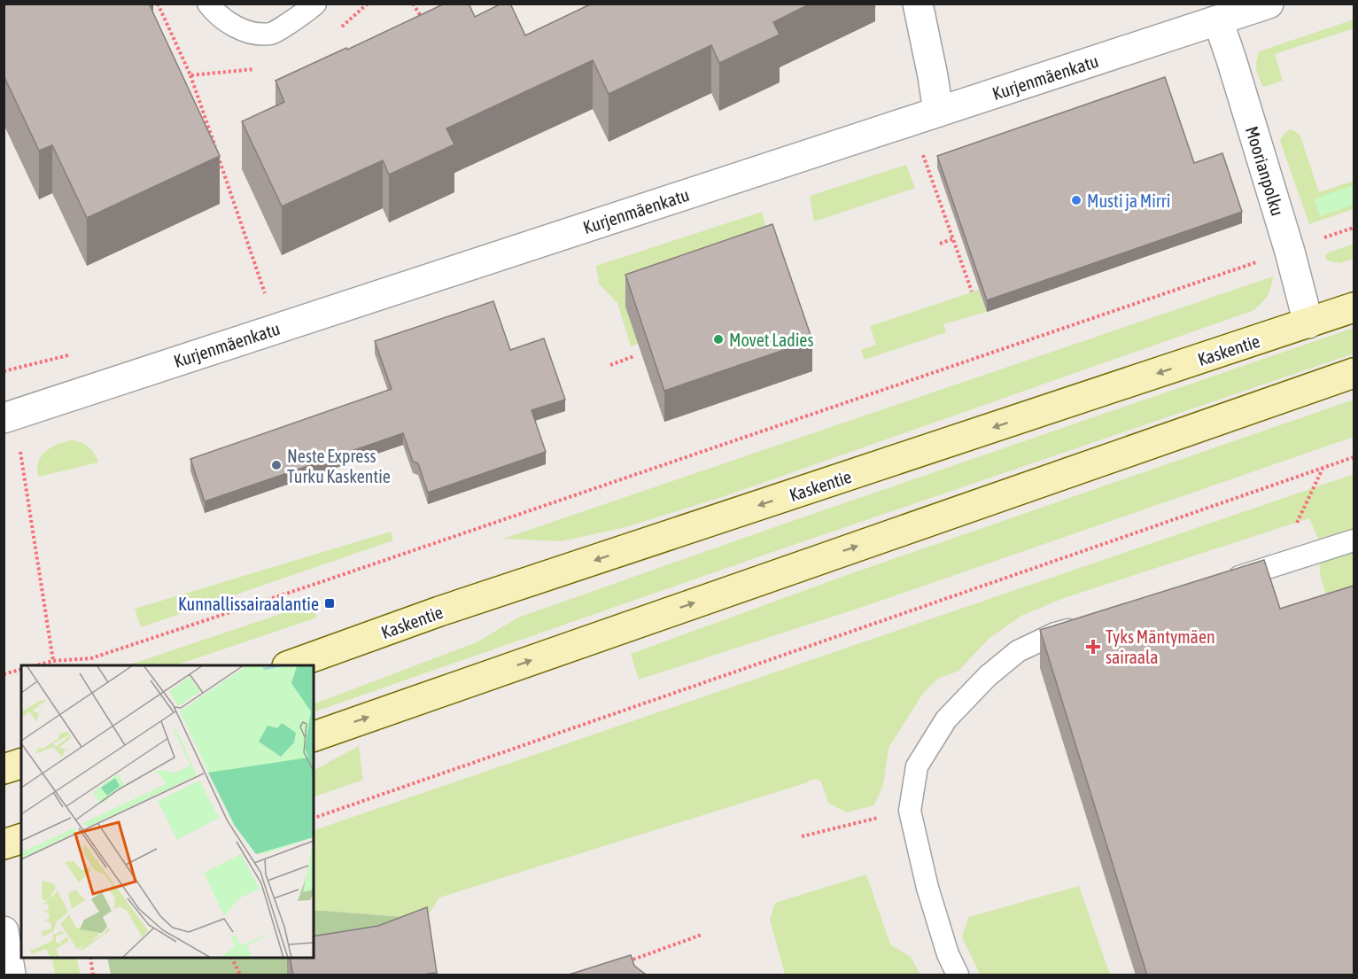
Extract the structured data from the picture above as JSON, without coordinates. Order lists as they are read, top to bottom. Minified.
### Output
{"streets":{"main road":["Kaskentie"],"street":["Kurjenmäenkatu","Moorianpolku"]},"crossings":[["Kurjenmäenkatu","Moorianpolku"],["Moorianpolku","Kaskentie"]],"places":{"other":["Musti ja Mirri","Movet Ladies","Neste Express Turku Kaskentie"],"transit":["Kunnallissairaalantie"],"health":["Tyks Mäntymäen sairaala"]}}
